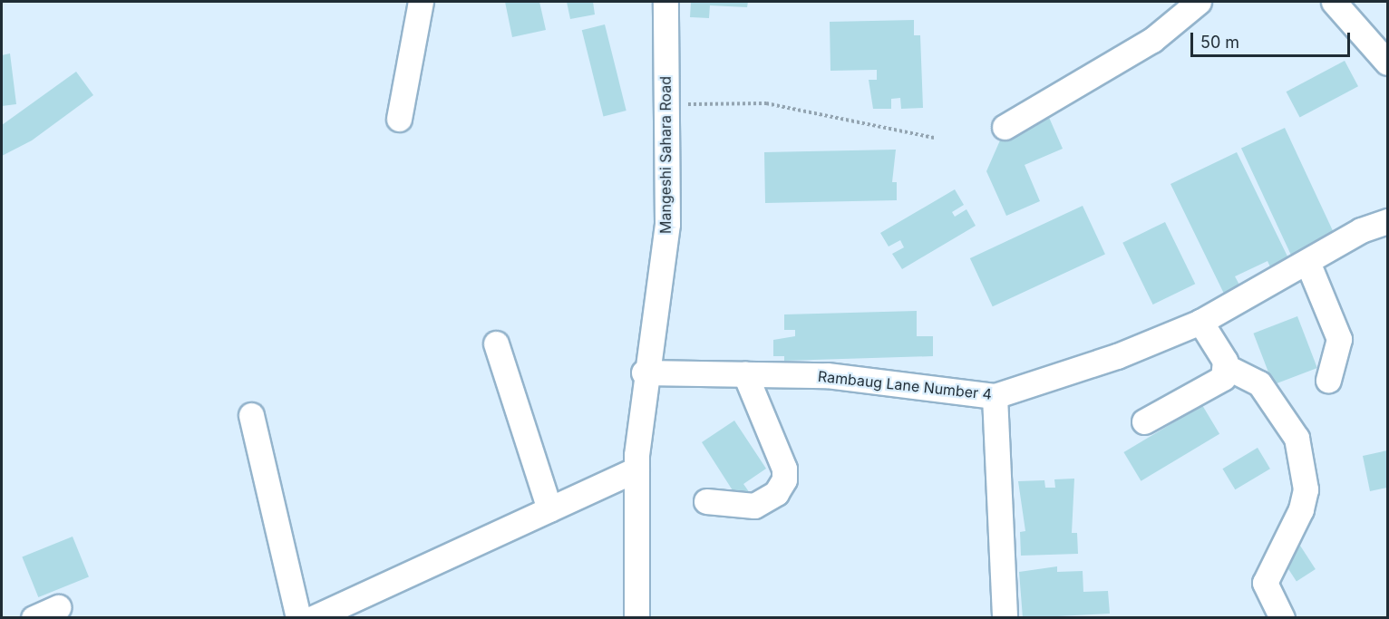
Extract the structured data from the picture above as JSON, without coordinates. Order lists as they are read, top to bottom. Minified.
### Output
{"streets":{"street":["Mangeshi Sahara Road","Rambaug Lane Number 4"]},"crossings":[["Mangeshi Sahara Road","Rambaug Lane Number 4"]],"scale_bar":"50 m"}
